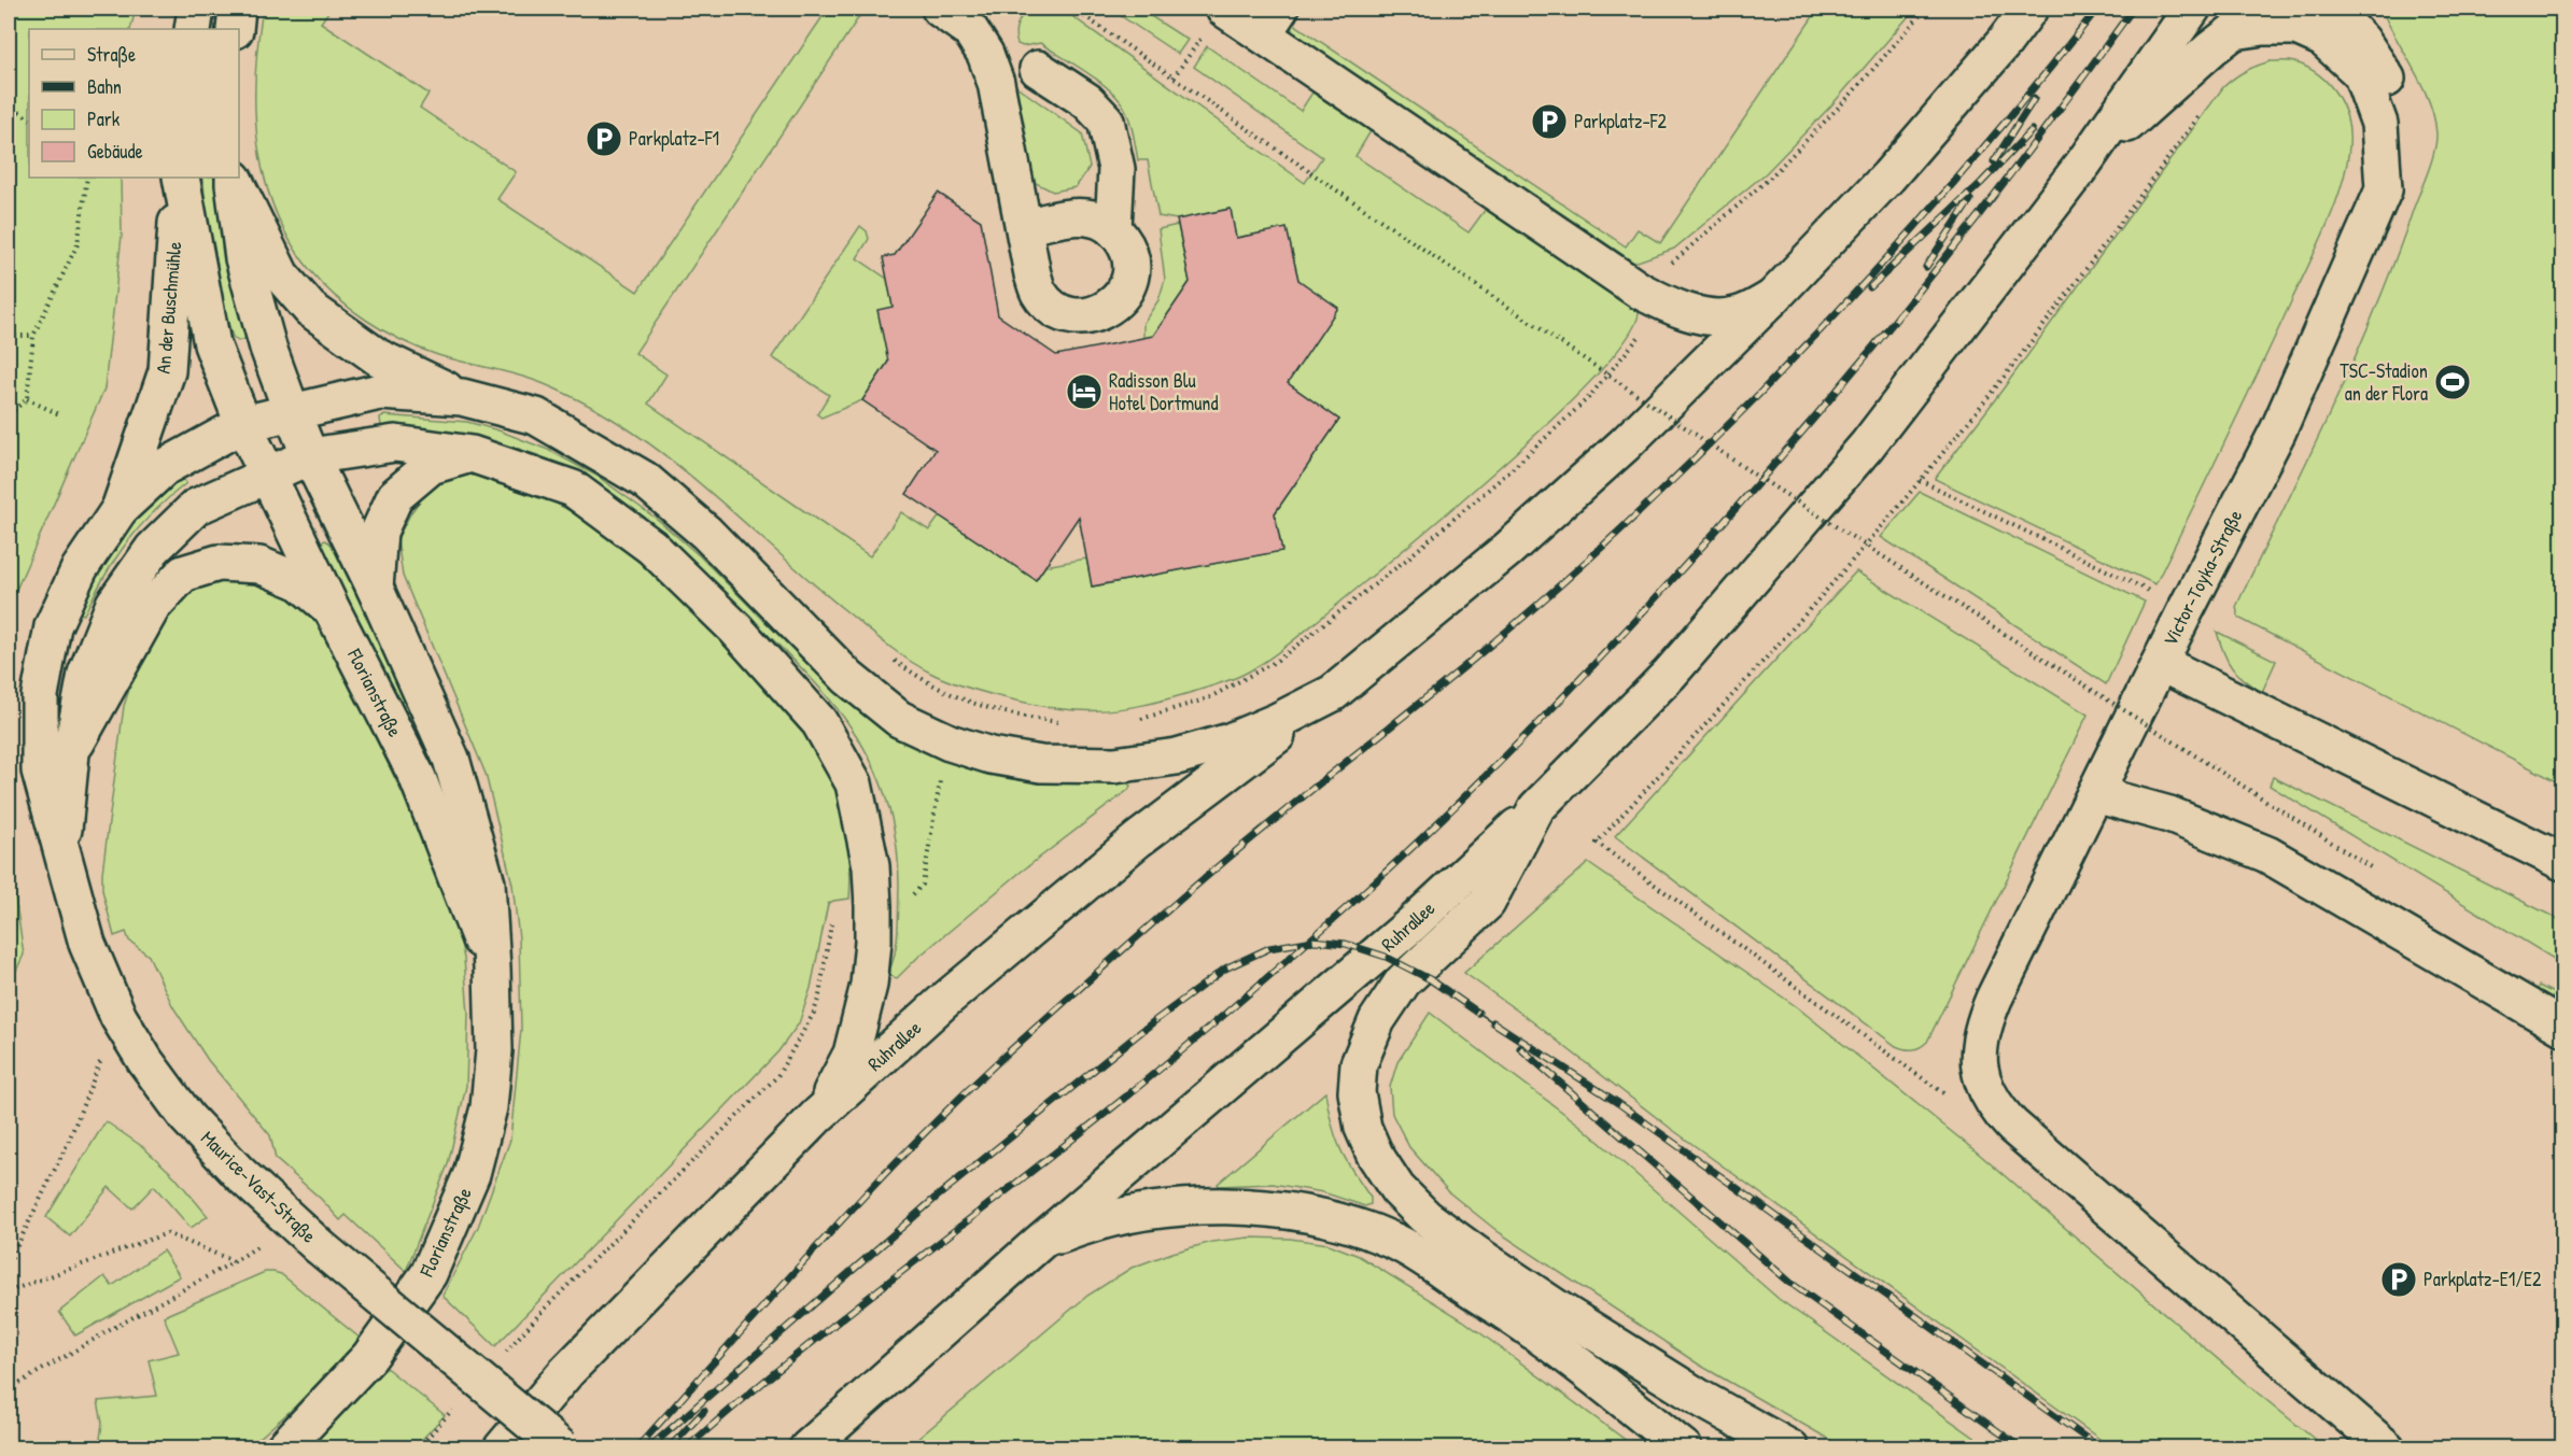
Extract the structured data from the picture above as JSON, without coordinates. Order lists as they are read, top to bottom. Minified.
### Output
{"streets":{"main road":["An der Buschmühle","Victor-Toyka-Straße","Florianstraße","Ruhrallee","Maurice-Vast-Straße"]},"crossings":[["An der Buschmühle","Florianstraße"],["An der Buschmühle","Maurice-Vast-Straße"],["Florianstraße","Maurice-Vast-Straße"],["Ruhrallee","Maurice-Vast-Straße"]],"places":{"parking":["Parkplatz-F2","Parkplatz-F1","Parkplatz-E1/E2"],"sports":["TSC-Stadion an der Flora"],"hotel":["Radisson Blu Hotel Dortmund"]},"legend":["Straße","Bahn","Park","Gebäude"]}
